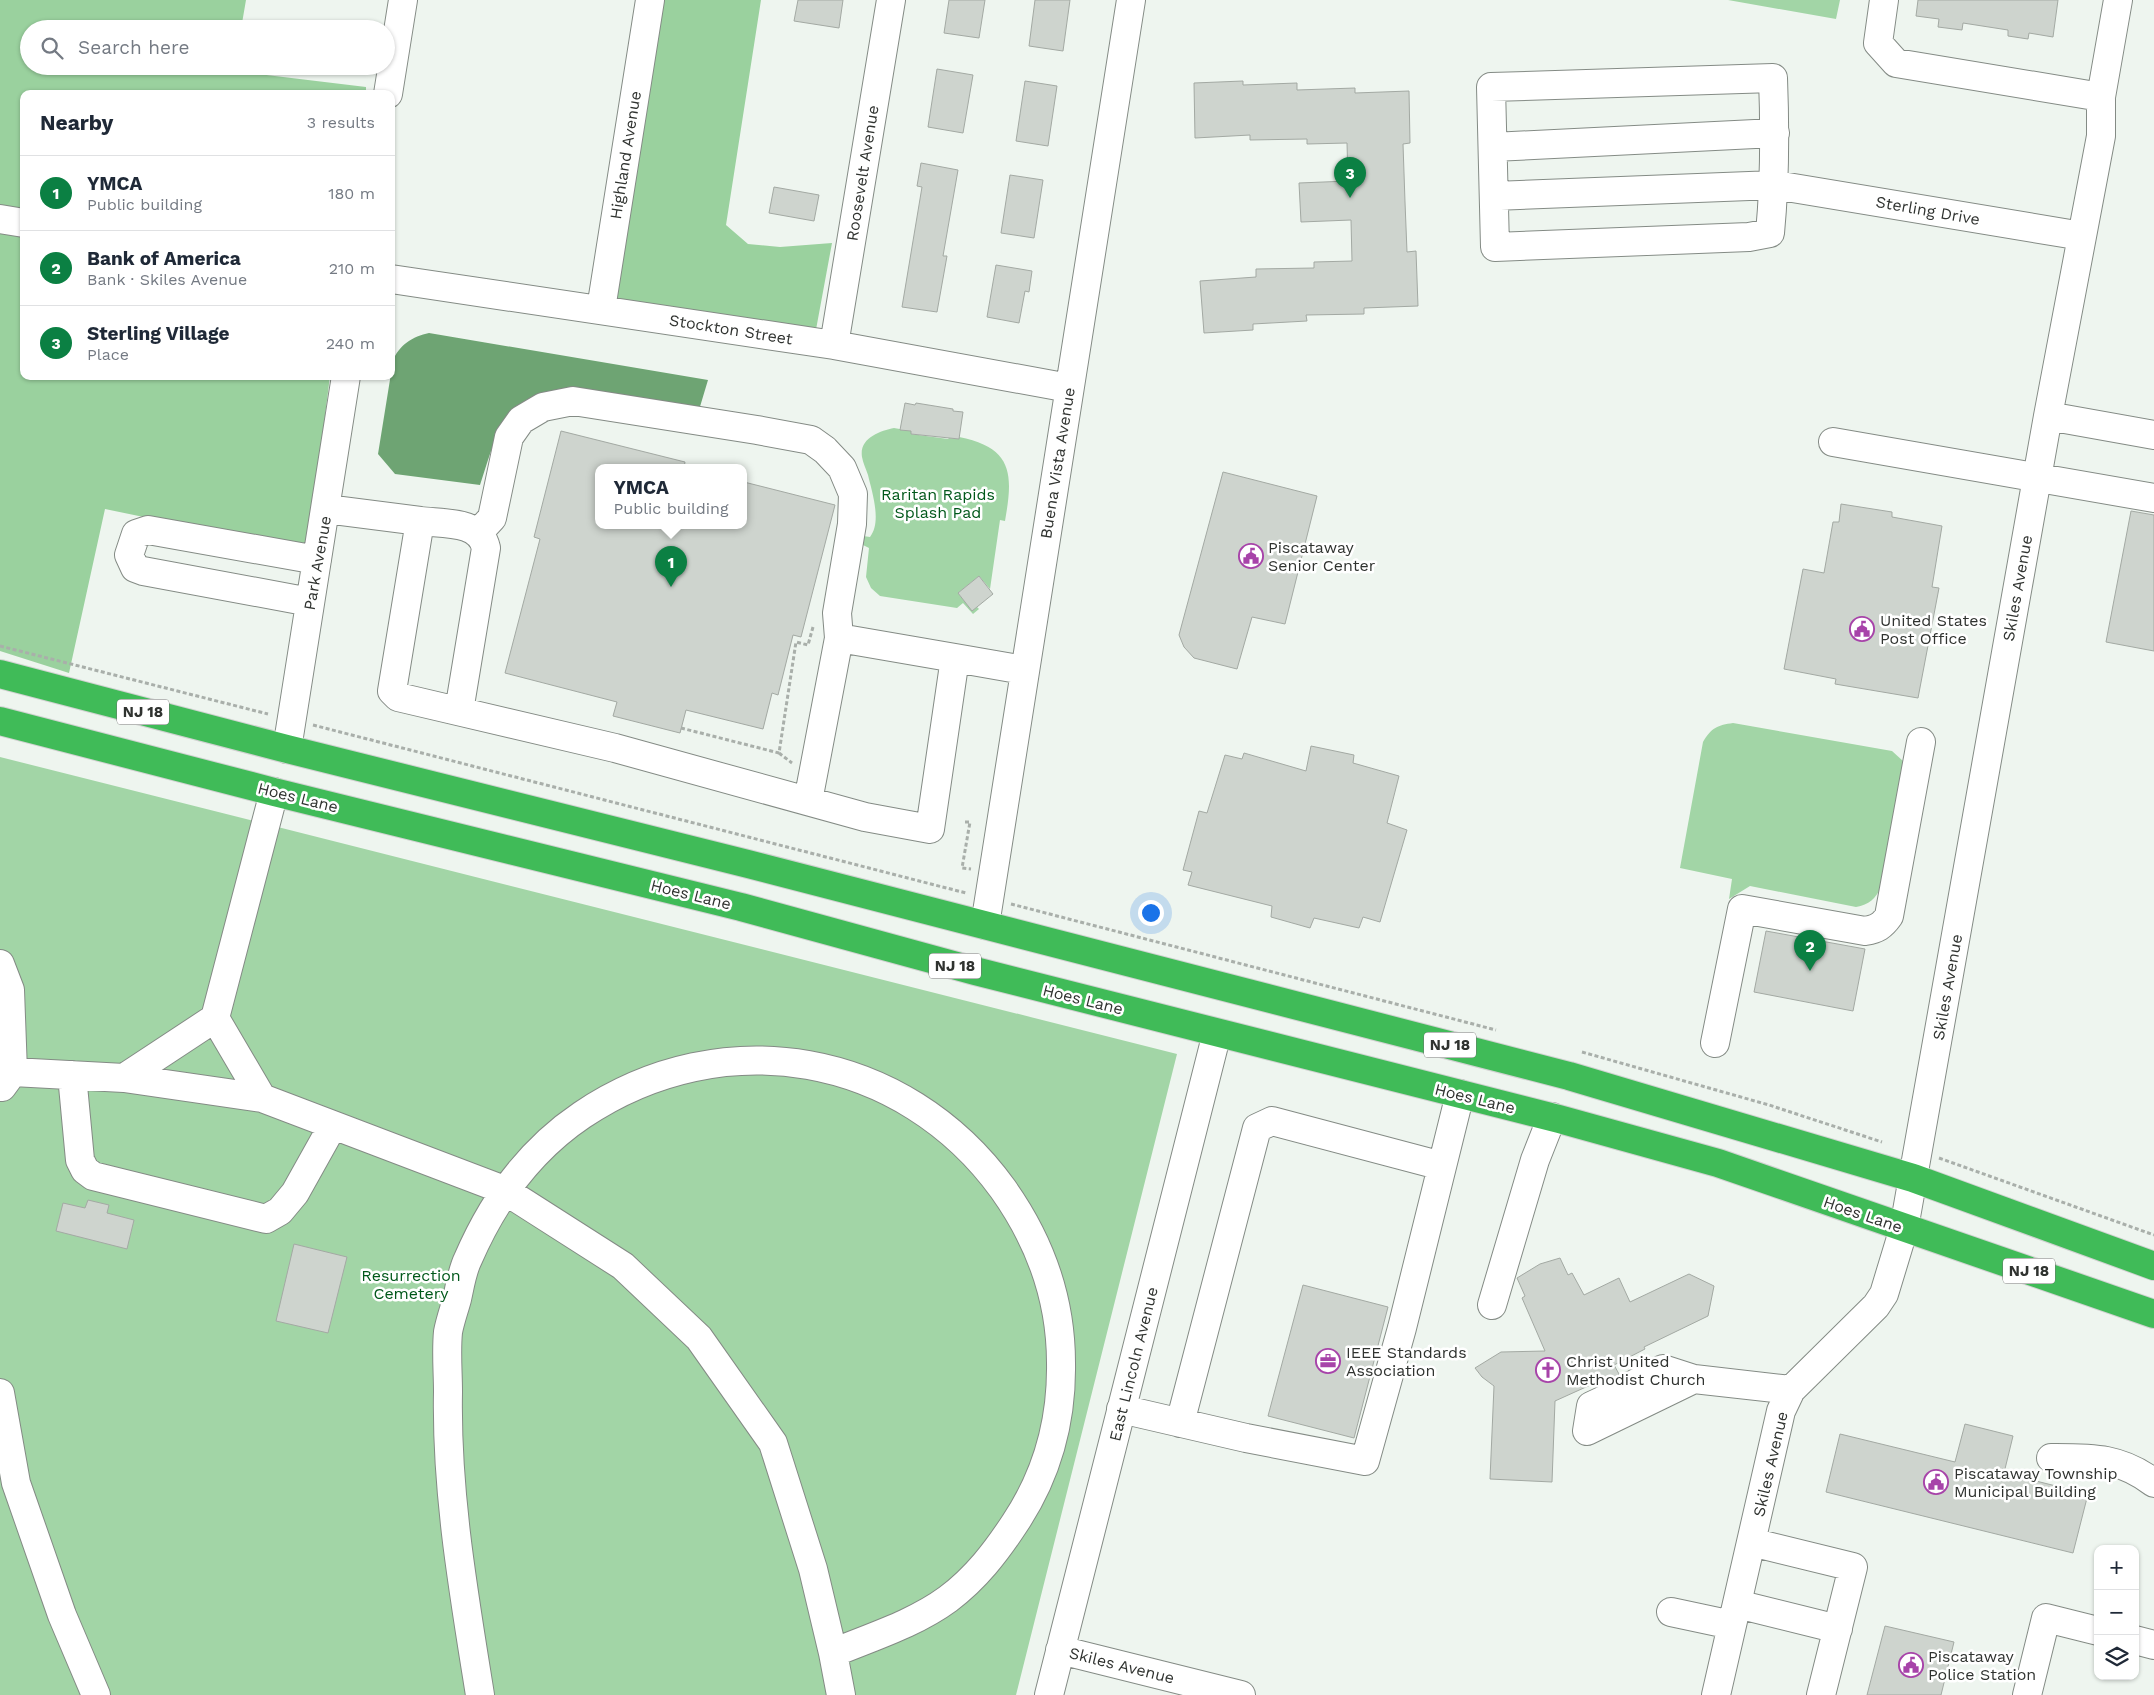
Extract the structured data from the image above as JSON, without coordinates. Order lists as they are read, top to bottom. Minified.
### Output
{"streets":{"highway":["NJ 18","Hoes Lane"],"street":["Highland Avenue","Roosevelt Avenue","Sterling Drive","Stockton Street","Buena Vista Avenue","Park Avenue","Skiles Avenue","East Lincoln Avenue"]},"crossings":[["Highland Avenue","Stockton Street"],["Roosevelt Avenue","Stockton Street"],["Sterling Drive","Skiles Avenue"],["Stockton Street","Buena Vista Avenue"],["Buena Vista Avenue","NJ 18"],["Park Avenue","NJ 18"],["Skiles Avenue","NJ 18"],["Skiles Avenue","Hoes Lane"],["Skiles Avenue","East Lincoln Avenue"],["Hoes Lane","East Lincoln Avenue"]],"parks":["Raritan Rapids Splash Pad","Resurrection Cemetery"],"places":{"public building":["Piscataway Senior Center","United States Post Office","Piscataway Township Municipal Building","Piscataway Police Station"],"office":["IEEE Standards Association"],"church":["Christ United Methodist Church"]},"page":{"search":"Search here","heading":["Nearby","3 results"],"list":[{"mark":"1","name":"YMCA","note":"Public building","value":"180 m"},{"mark":"2","name":"Bank of America","note":"Bank · Skiles Avenue","value":"210 m"},{"mark":"3","name":"Sterling Village","note":"Place","value":"240 m"}],"pins":["3","1","2"],"popup":["YMCA","Public building"],"map_buttons":["+","−"]}}
